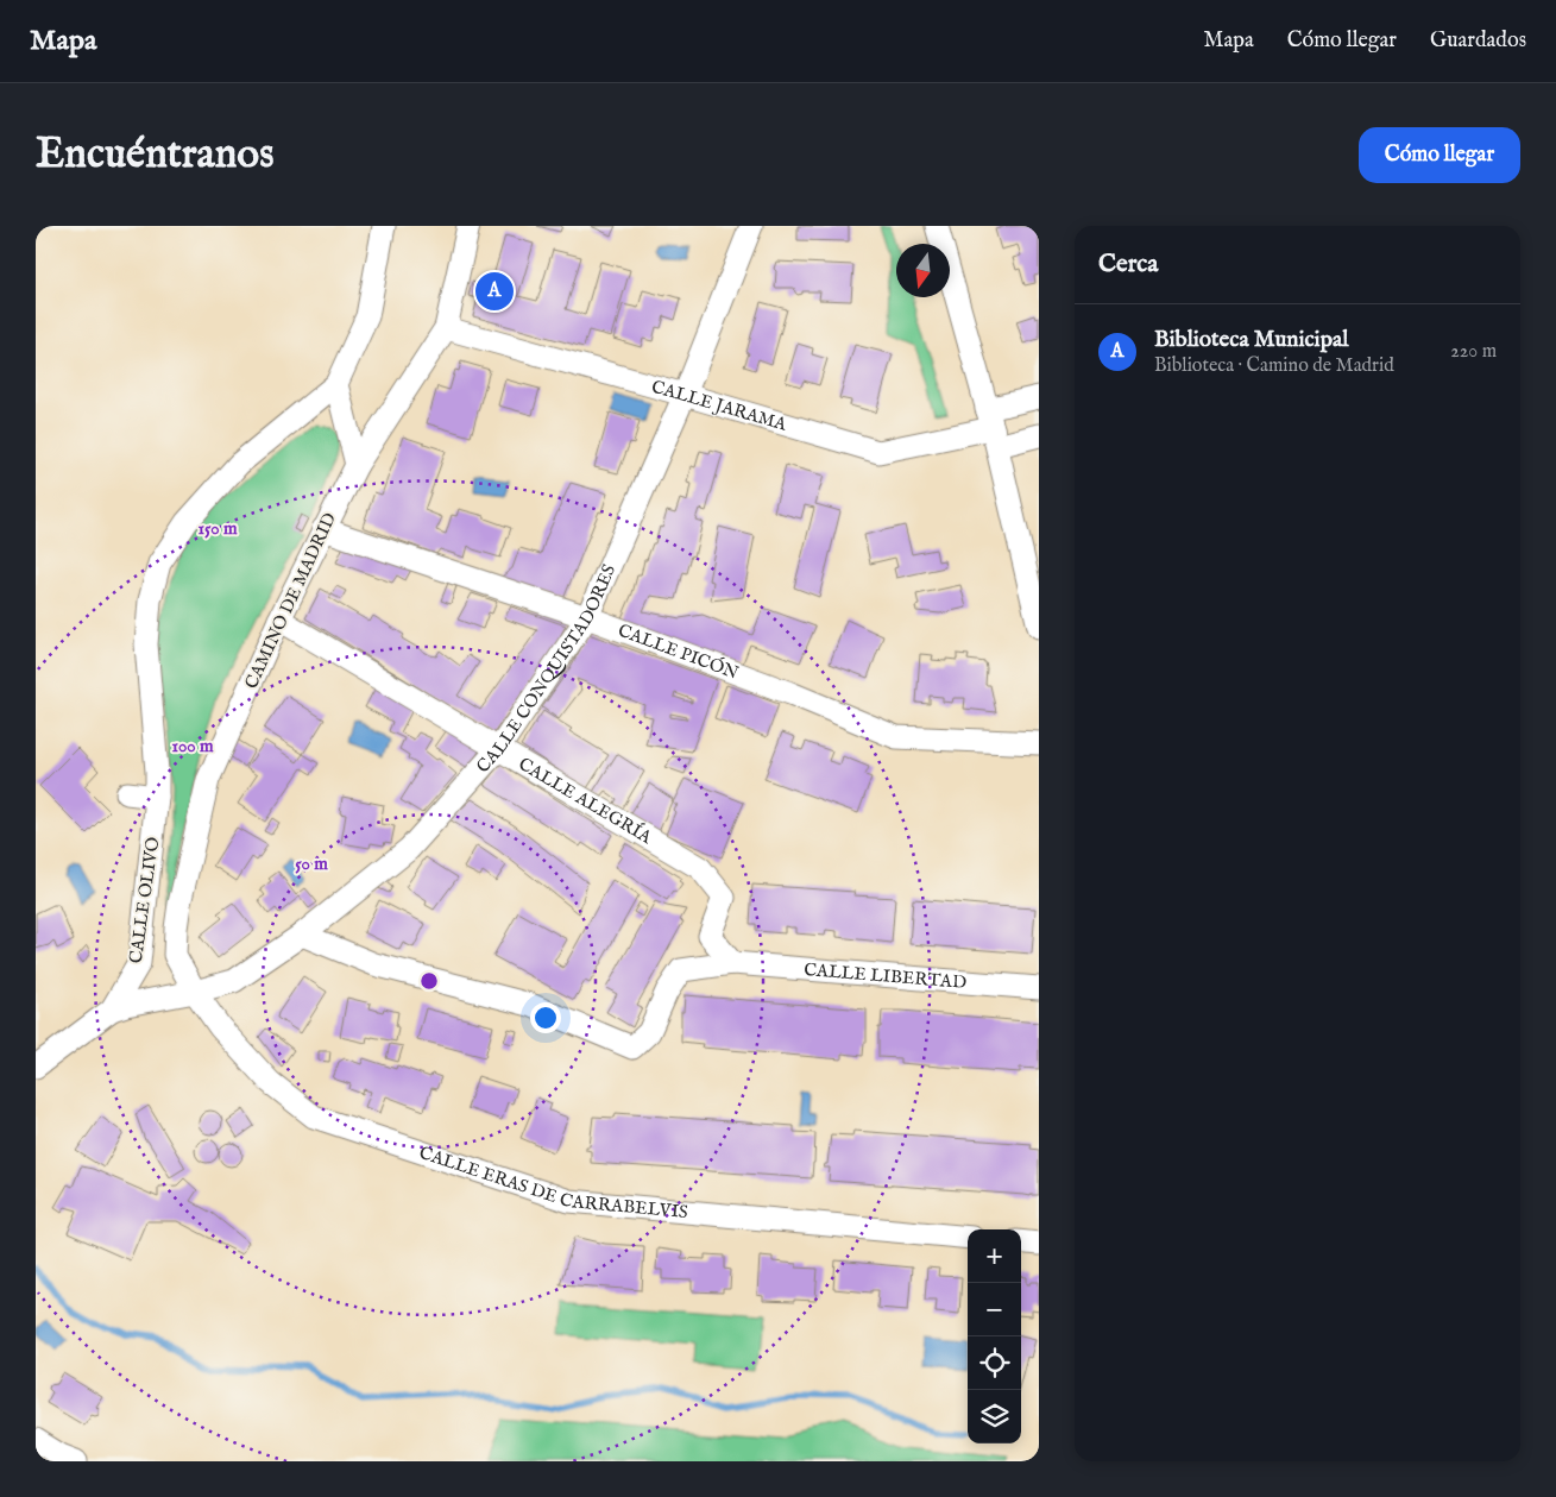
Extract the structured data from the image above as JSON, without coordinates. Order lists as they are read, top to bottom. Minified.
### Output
{"streets":{"street":["CALLE JARAMA","CAMINO DE MADRID","CALLE PICÓN","CALLE CONQUISTADORES","CALLE ALEGRÍA","CALLE OLIVO","CALLE LIBERTAD","CALLE ERAS DE CARRABELVIS"]},"crossings":[["CALLE JARAMA","CAMINO DE MADRID"],["CALLE JARAMA","CALLE CONQUISTADORES"],["CAMINO DE MADRID","CALLE PICÓN"],["CAMINO DE MADRID","CALLE ALEGRÍA"],["CALLE PICÓN","CALLE CONQUISTADORES"],["CALLE CONQUISTADORES","CALLE ALEGRÍA"],["CALLE CONQUISTADORES","CALLE OLIVO"],["CALLE CONQUISTADORES","CALLE ERAS DE CARRABELVIS"]],"north":"bottom","page":{"header":"Mapa","nav":["Mapa","Cómo llegar","Guardados"],"buttons":"Cómo llegar","title":"Encuéntranos","heading":"Cerca","pins":"A","list":[{"mark":"A","name":"Biblioteca Municipal","note":"Biblioteca · Camino de Madrid","value":"220 m"}],"map_buttons":["+","−"]},"rings":["150 m","100 m","50 m"]}
